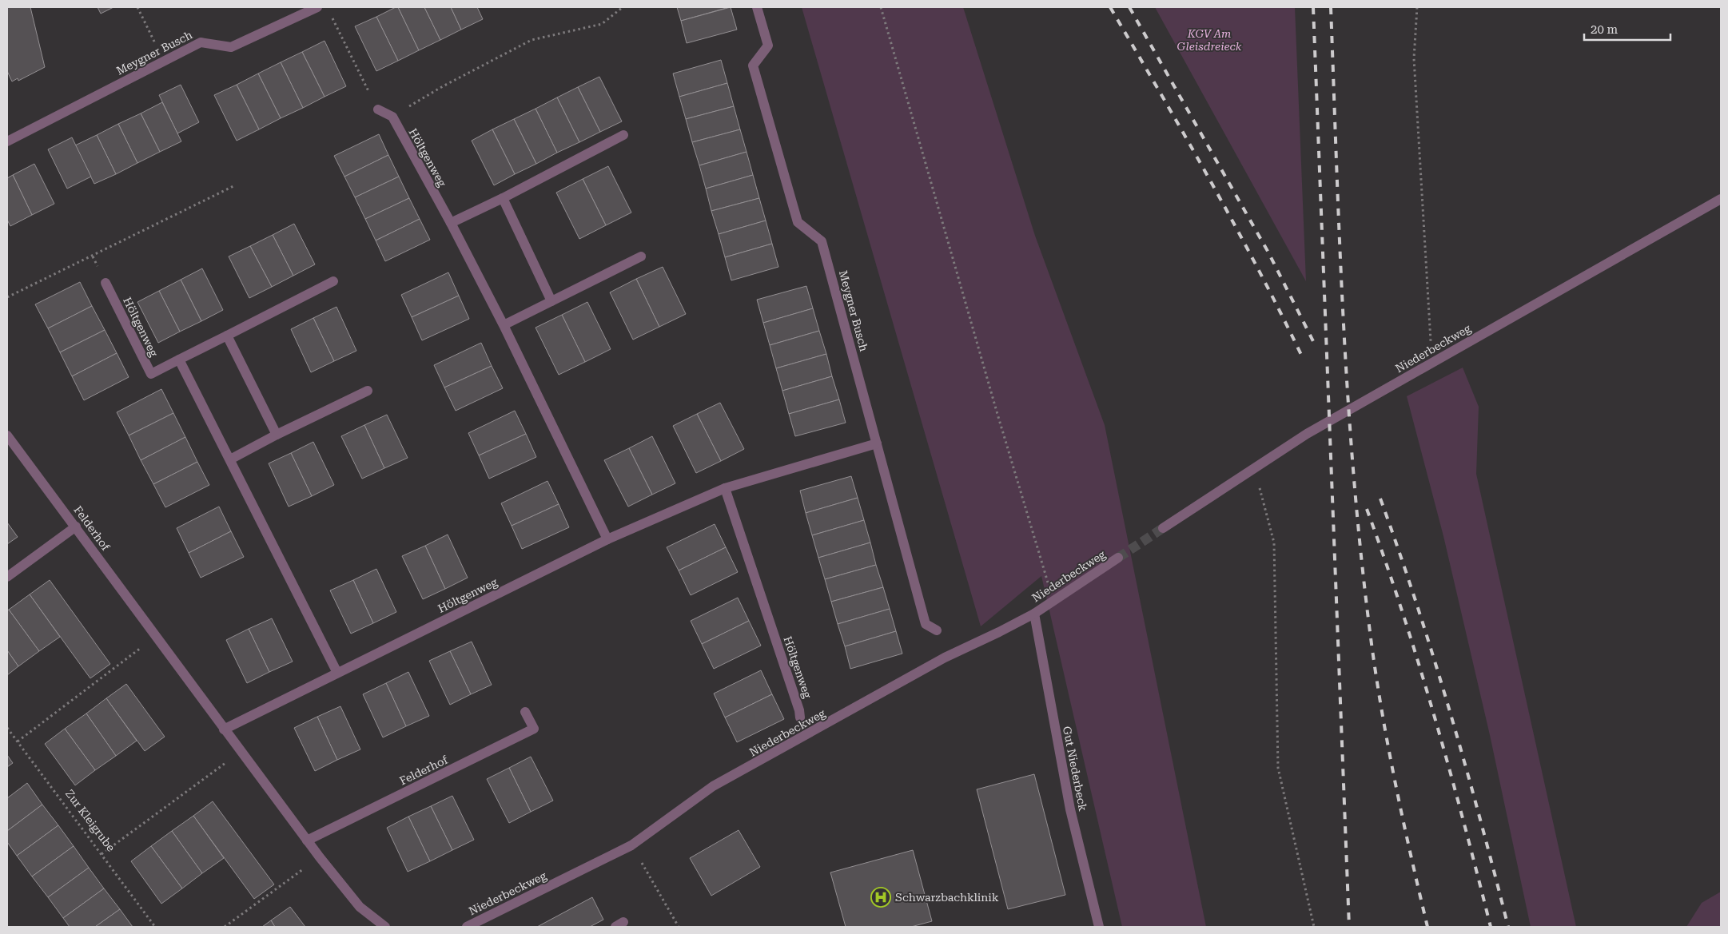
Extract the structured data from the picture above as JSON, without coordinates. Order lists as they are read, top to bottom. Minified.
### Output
{"streets":{"street":["Meygner Busch","Höltgenweg","Niederbeckweg","Felderhof","Gut Niederbeck"],"path":["Zur Kleigrube"]},"crossings":[["Meygner Busch","Höltgenweg"],["Höltgenweg","Felderhof"],["Niederbeckweg","Gut Niederbeck"]],"parks":["KGV Am Gleisdreieck"],"places":{"hospital":["Schwarzbachklinik"]},"scale_bar":"20 m"}
